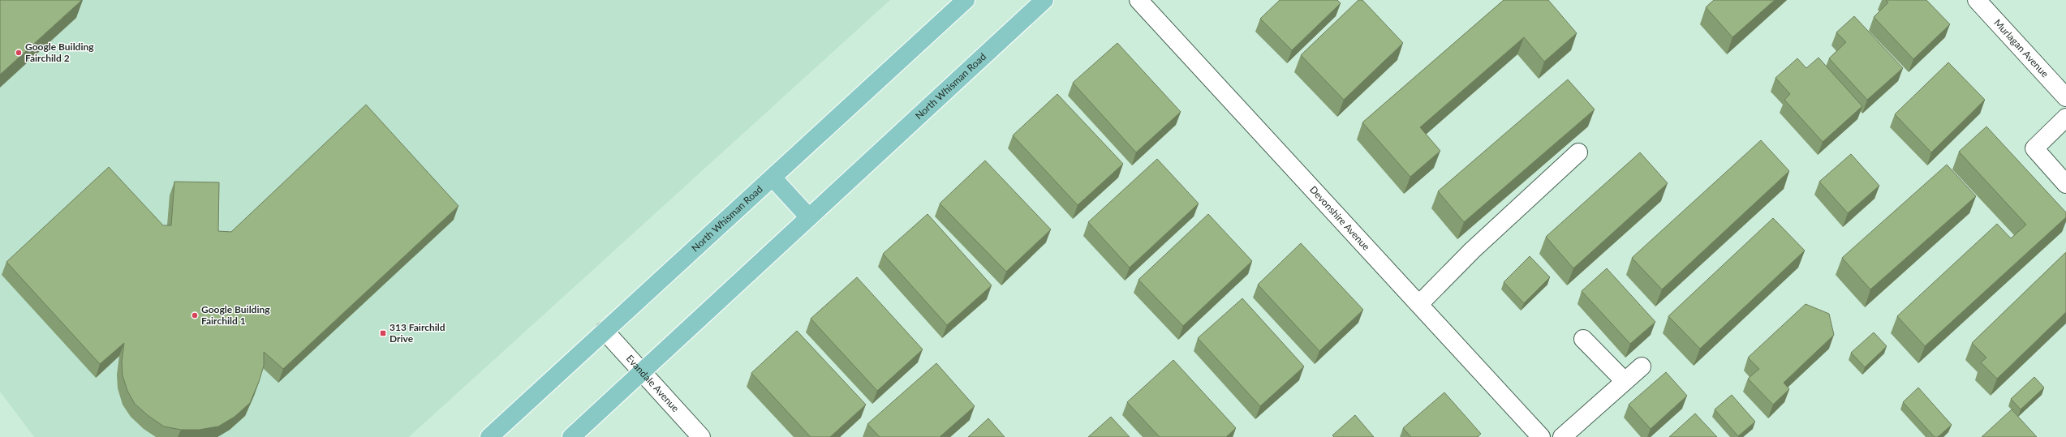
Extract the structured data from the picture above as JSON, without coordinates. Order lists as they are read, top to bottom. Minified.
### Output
{"streets":{"main road":["North Whisman Road"],"street":["Murlagan Avenue","Devonshire Avenue","Evandale Avenue"]},"crossings":[["North Whisman Road","Evandale Avenue"]],"places":{"other":["Google Building Fairchild 2","Google Building Fairchild 1"],"transit":["313 Fairchild Drive"]}}
